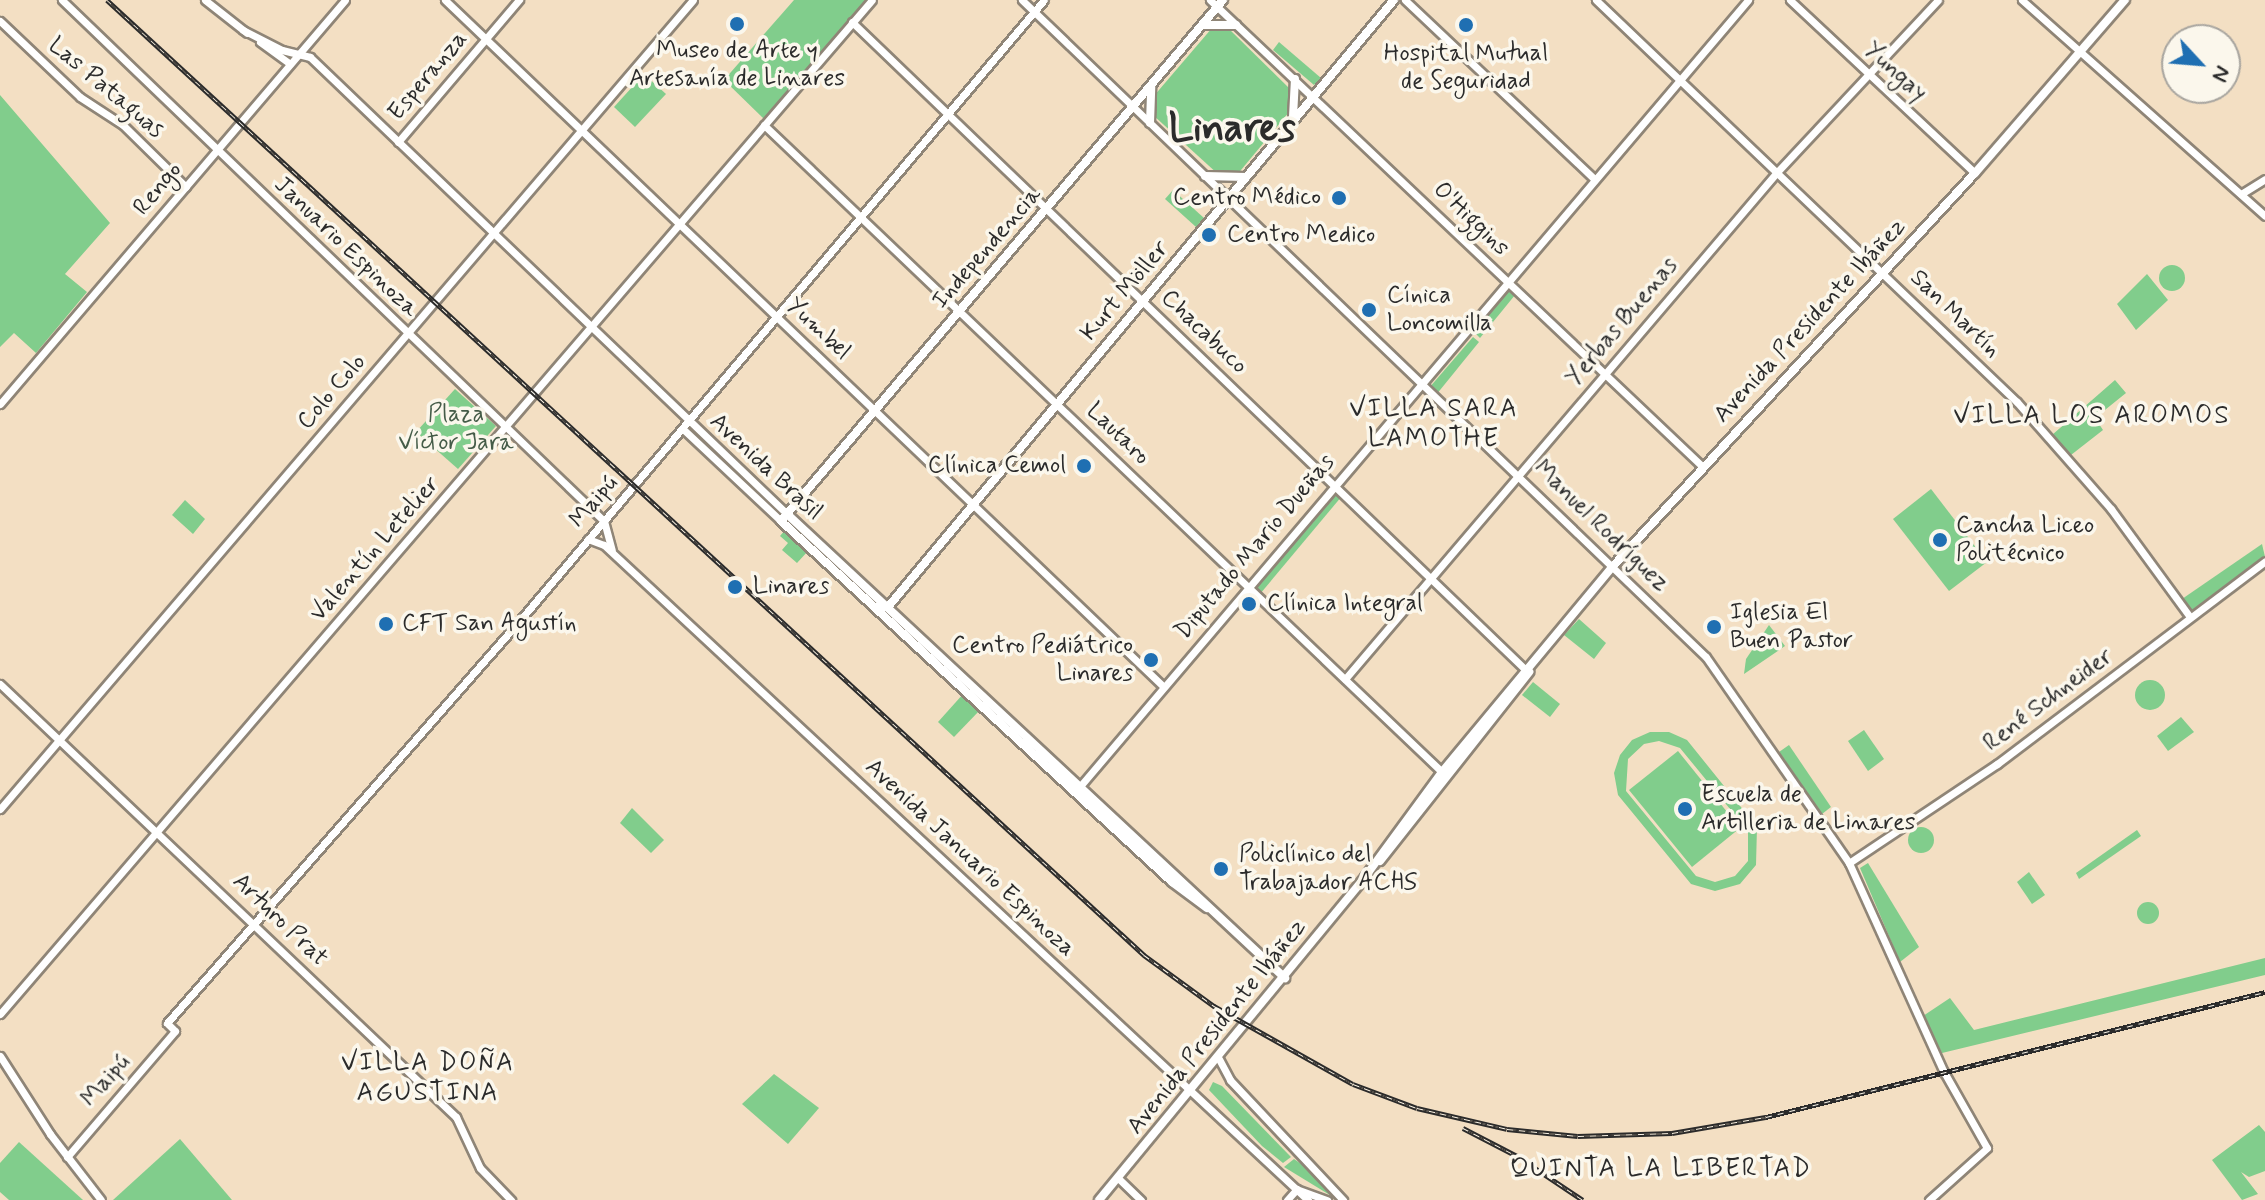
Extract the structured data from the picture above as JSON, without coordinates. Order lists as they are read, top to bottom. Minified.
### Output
{"streets":{"main road":["Independencia","Kurt Möller","Avenida Presidente Ibáñez","Avenida Brasil"],"street":["Yungay","Esperanza","Las Pataguas","Rengo","O'Higgins","Januario Espinoza","San Martín","Yerbas Buenas","Yumbel","Chacabuco","Colo Colo","Lautaro","Maipú","Manuel Rodríguez","Diputado Mario Dueñas","Valentín Letelier","René Schneider","Avenida Januario Espinoza","Arturo Prat"]},"crossings":[["Yungay","Avenida Presidente Ibáñez"],["Yungay","Yerbas Buenas"],["Esperanza","Yumbel"],["Esperanza","Avenida Brasil"],["Las Pataguas","Rengo"],["Rengo","Januario Espinoza"],["Rengo","Avenida Brasil"],["O'Higgins","Independencia"],["O'Higgins","Kurt Möller"],["O'Higgins","Avenida Presidente Ibáñez"],["O'Higgins","Yerbas Buenas"],["O'Higgins","Manuel Rodríguez"],["O'Higgins","Diputado Mario Dueñas"],["Januario Espinoza","Colo Colo"],["Januario Espinoza","Maipú"],["Januario Espinoza","Valentín Letelier"],["Januario Espinoza","Avenida Januario Espinoza"],["Independencia","Kurt Möller"],["Independencia","Yumbel"],["Independencia","Chacabuco"],["Independencia","Lautaro"],["Independencia","Avenida Brasil"],["Independencia","Manuel Rodríguez"],["Kurt Möller","Yumbel"],["Kurt Möller","Chacabuco"],["Kurt Möller","Lautaro"],["Kurt Möller","Avenida Brasil"],["Kurt Möller","Manuel Rodríguez"],["San Martín","Avenida Presidente Ibáñez"],["San Martín","Yerbas Buenas"],["San Martín","Diputado Mario Dueñas"],["San Martín","René Schneider"],["Avenida Presidente Ibáñez","Chacabuco"],["Avenida Presidente Ibáñez","Lautaro"],["Avenida Presidente Ibáñez","Avenida Brasil"],["Avenida Presidente Ibáñez","Manuel Rodríguez"],["Avenida Presidente Ibáñez","Avenida Januario Espinoza"],["Yerbas Buenas","Chacabuco"],["Yerbas Buenas","Lautaro"],["Yerbas Buenas","Manuel Rodríguez"],["Yumbel","Colo Colo"],["Yumbel","Maipú"],["Yumbel","Diputado Mario Dueñas"],["Yumbel","Valentín Letelier"],["Chacabuco","Maipú"],["Chacabuco","Diputado Mario Dueñas"],["Chacabuco","Valentín Letelier"],["Colo Colo","Avenida Brasil"],["Colo Colo","Arturo Prat"],["Lautaro","Maipú"],["Lautaro","Diputado Mario Dueñas"],["Lautaro","Valentín Letelier"],["Avenida Brasil","Maipú"],["Avenida Brasil","Diputado Mario Dueñas"],["Avenida Brasil","Valentín Letelier"],["Maipú","Manuel Rodríguez"],["Maipú","Avenida Januario Espinoza"],["Maipú","Arturo Prat"],["Manuel Rodríguez","Diputado Mario Dueñas"],["Manuel Rodríguez","René Schneider"],["Valentín Letelier","Arturo Prat"]],"districts":["Linares","VILLA SARA LAMOTHE","VILLA LOS AROMOS","VILLA DOÑA AGUSTINA","QUINTA LA LIBERTAD"],"parks":["Plaza Víctor Jara"],"places":["Museo de Arte y Artesanía de Linares","Hospital Mutual de Seguridad","Centro Médico","Centro Medico","Cínica Loncomilla","Clínica Cemol","Cancha Liceo Politécnico","Linares","Clínica Integral","CFT San Agustín","Iglesia El Buen Pastor","Centro Pediátrico Linares","Escuela de Artilleria de Linares","Policlínico del Trabajador ACHS"],"north":"bottom right"}
